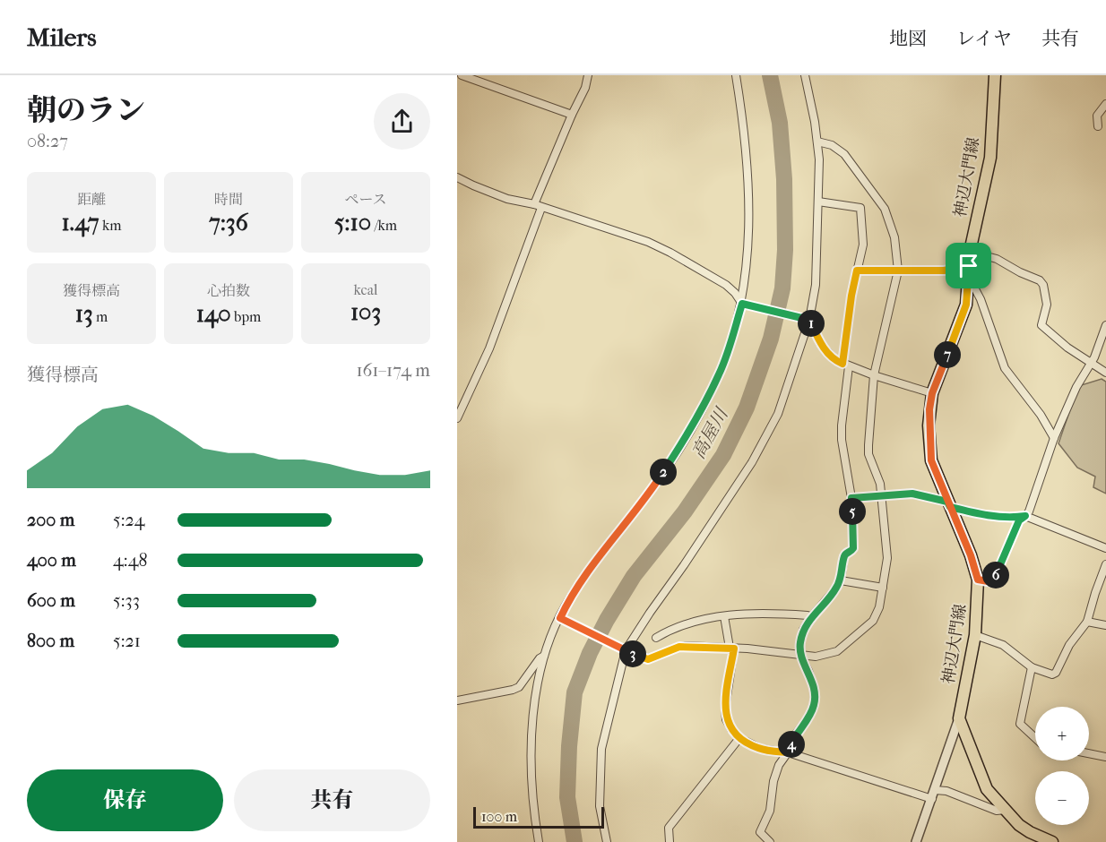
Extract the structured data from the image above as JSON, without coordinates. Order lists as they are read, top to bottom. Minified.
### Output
{"streets":{"main road":["神辺大門線"]},"water":["高屋川"],"scale_bar":"100 m","page":{"header":"Milers","nav":["地図","レイヤ","共有"],"heading":["朝のラン","08:27"],"stats":[["距離","1.47 km"],["時間","7:36"],["ペース","5:10 /km"],["獲得標高","13 m"],["心拍数","140 bpm"],["kcal","103"]],"pins":["1","7","2","5","6","3","4"],"chart":["獲得標高","161–174 m"],"list":[{"name":"200 m","note":"5:24"},{"name":"400 m","note":"4:48"},{"name":"600 m","note":"5:33"},{"name":"800 m","note":"5:21"}],"map_buttons":["+","−"],"buttons":["保存","共有"],"scale":"100 m"}}
